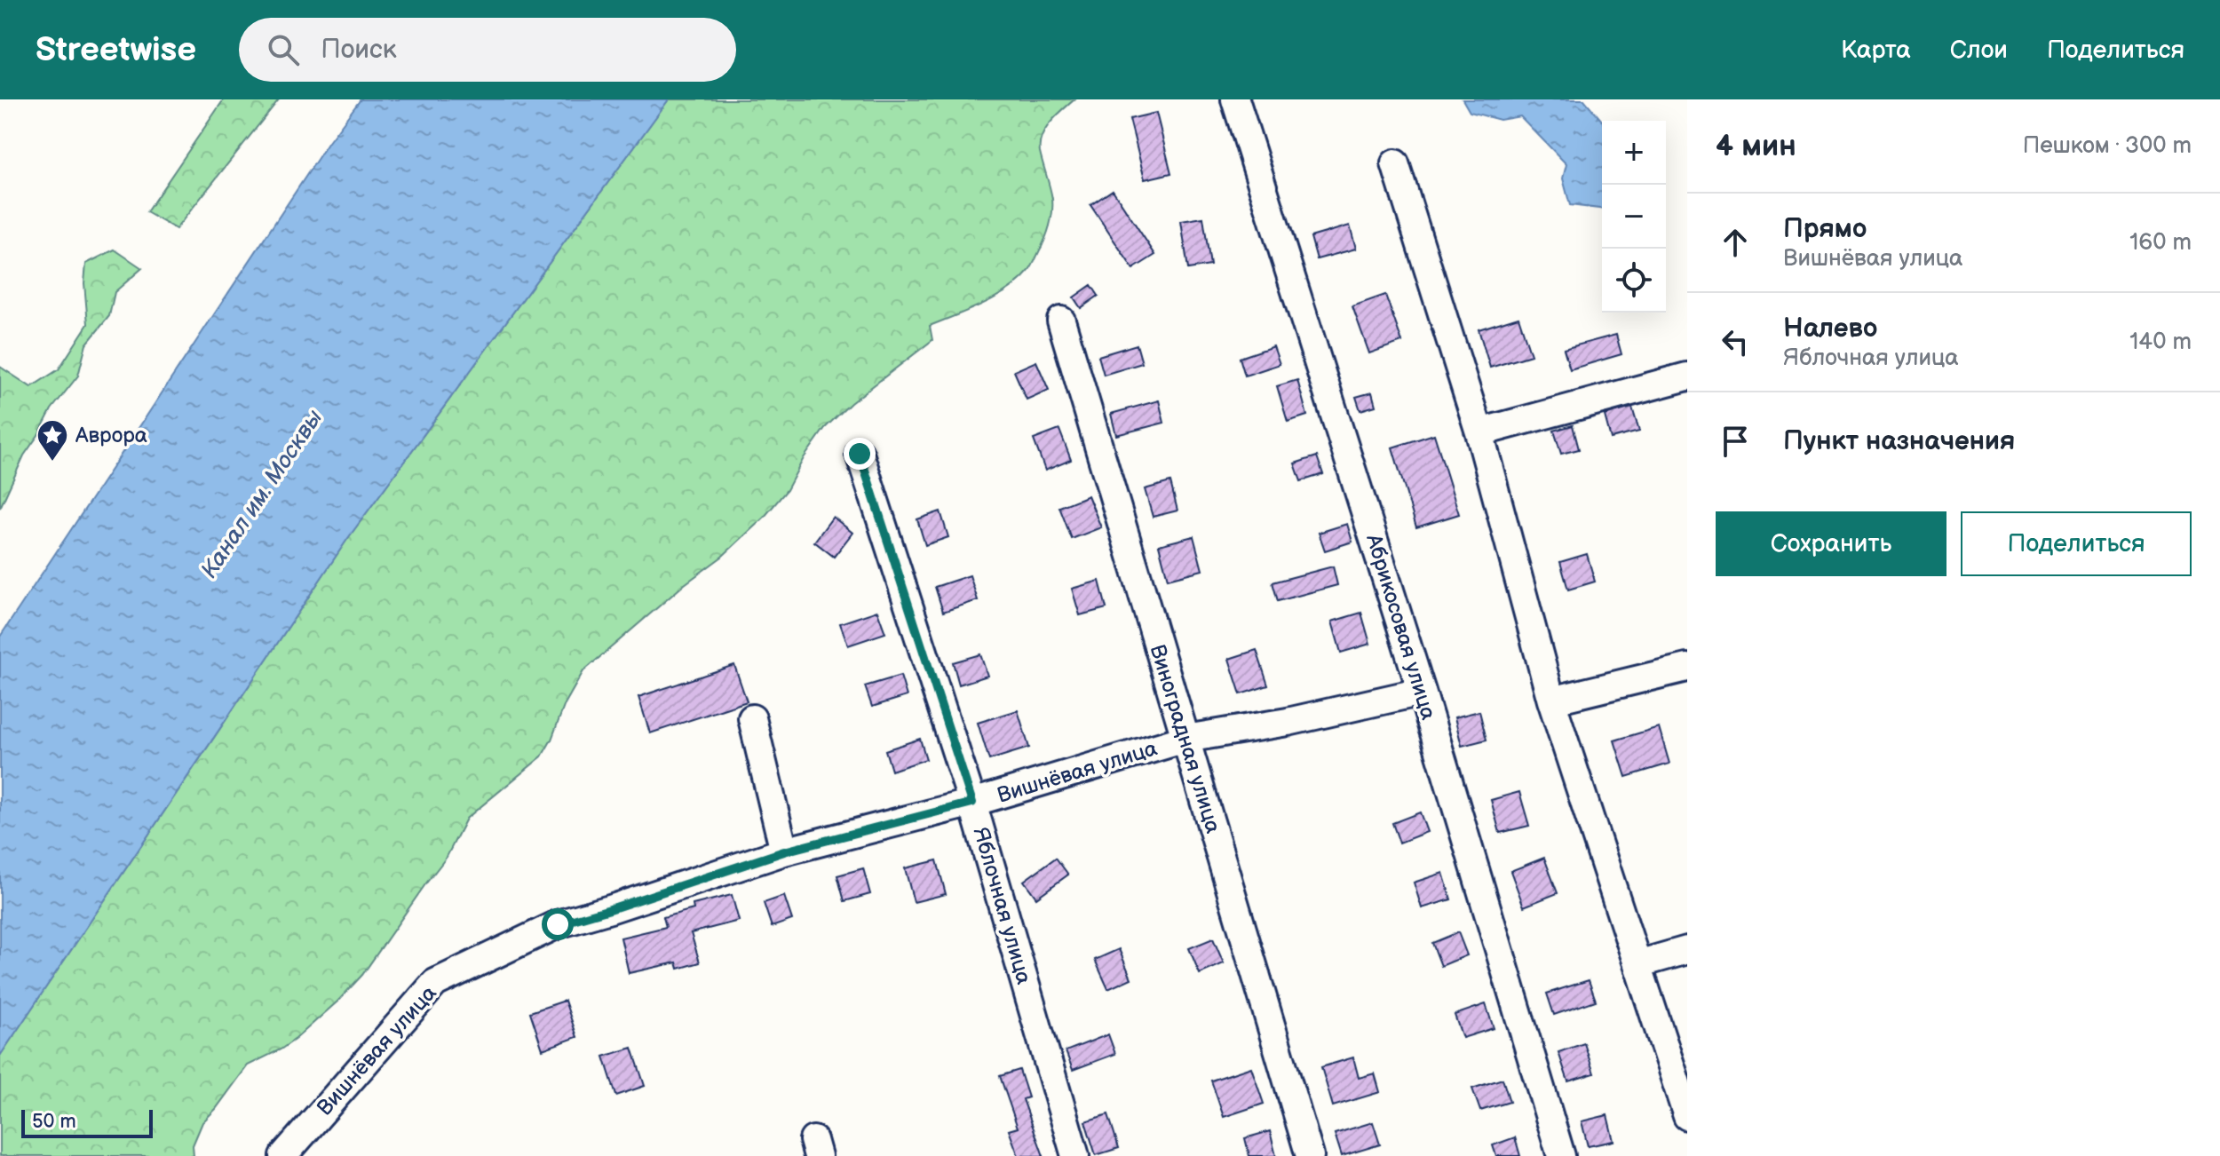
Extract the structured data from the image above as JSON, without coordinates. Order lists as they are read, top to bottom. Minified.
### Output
{"streets":{"street":["Абрикосовая улица","Виноградная улица","Вишнёвая улица","Яблочная улица"]},"crossings":[["Абрикосовая улица","Вишнёвая улица"],["Виноградная улица","Вишнёвая улица"],["Вишнёвая улица","Яблочная улица"]],"water":["Канал им. Москвы"],"places":{"place":["Аврора"]},"scale_bar":"50 m","page":{"header":"Streetwise","search":"Поиск","nav":["Карта","Слои","Поделиться"],"heading":["4 мин","Пешком · 300 m"],"map_buttons":["+","−"],"list":[["Прямо","Вишнёвая улица","160 m"],["Налево","Яблочная улица","140 m"],"Пункт назначения"],"buttons":["Сохранить","Поделиться"],"scale":"50 m"}}
